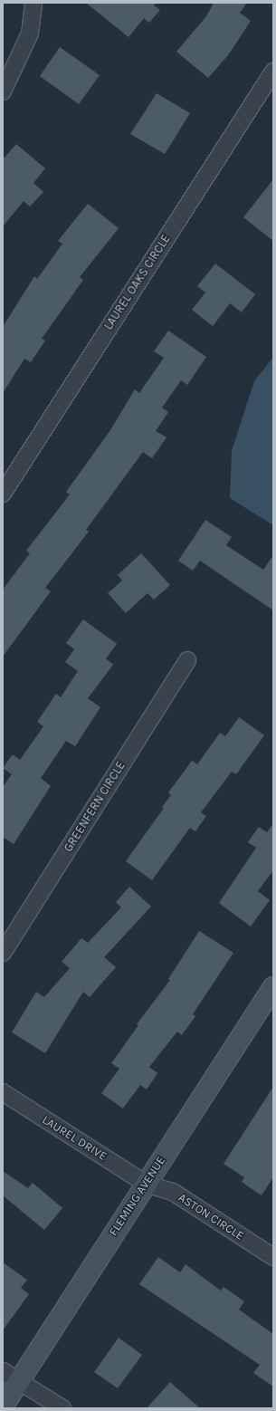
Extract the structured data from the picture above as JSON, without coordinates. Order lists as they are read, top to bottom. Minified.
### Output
{"streets":{"street":["LAUREL OAKS CIRCLE","GREENFERN CIRCLE","LAUREL DRIVE","FLEMING AVENUE","ASTON CIRCLE"]},"crossings":[["LAUREL DRIVE","FLEMING AVENUE"],["LAUREL DRIVE","ASTON CIRCLE"],["FLEMING AVENUE","ASTON CIRCLE"]]}
